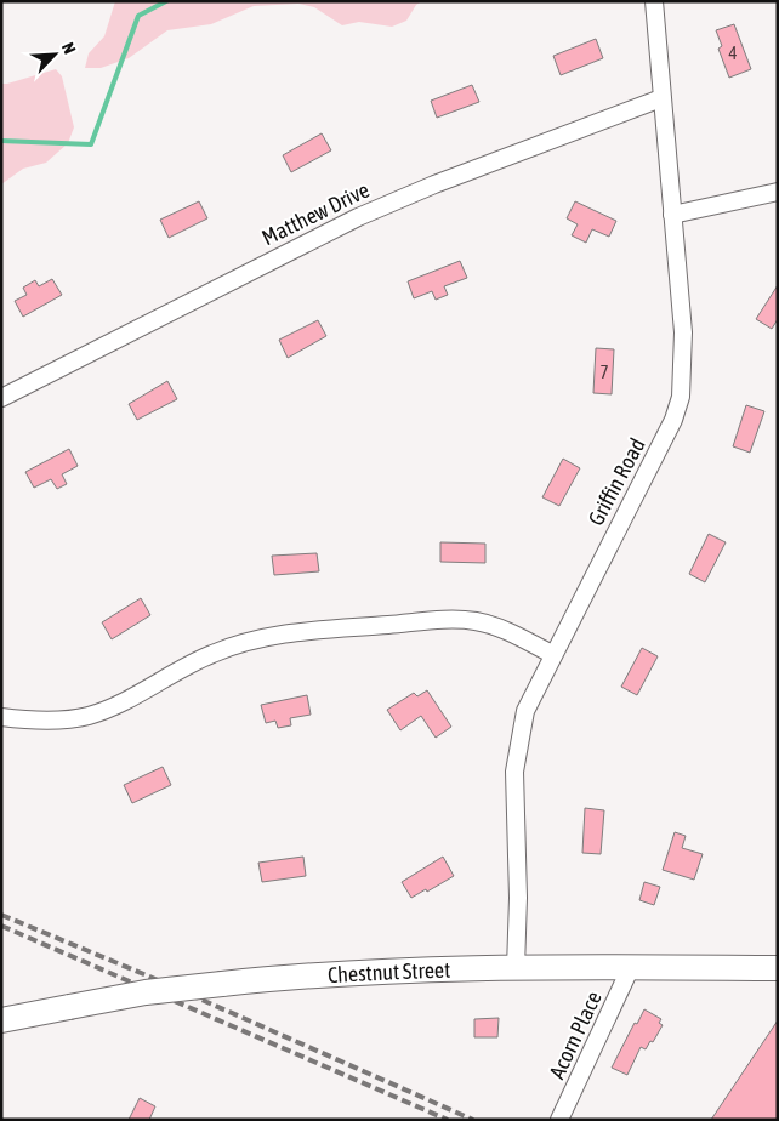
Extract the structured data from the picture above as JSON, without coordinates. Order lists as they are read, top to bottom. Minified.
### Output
{"streets":{"main road":["Chestnut Street"],"street":["Matthew Drive","Griffin Road","Acorn Place"]},"crossings":[["Matthew Drive","Griffin Road"],["Griffin Road","Chestnut Street"],["Chestnut Street","Acorn Place"]],"house_numbers":["4","7"],"north":"top right"}
